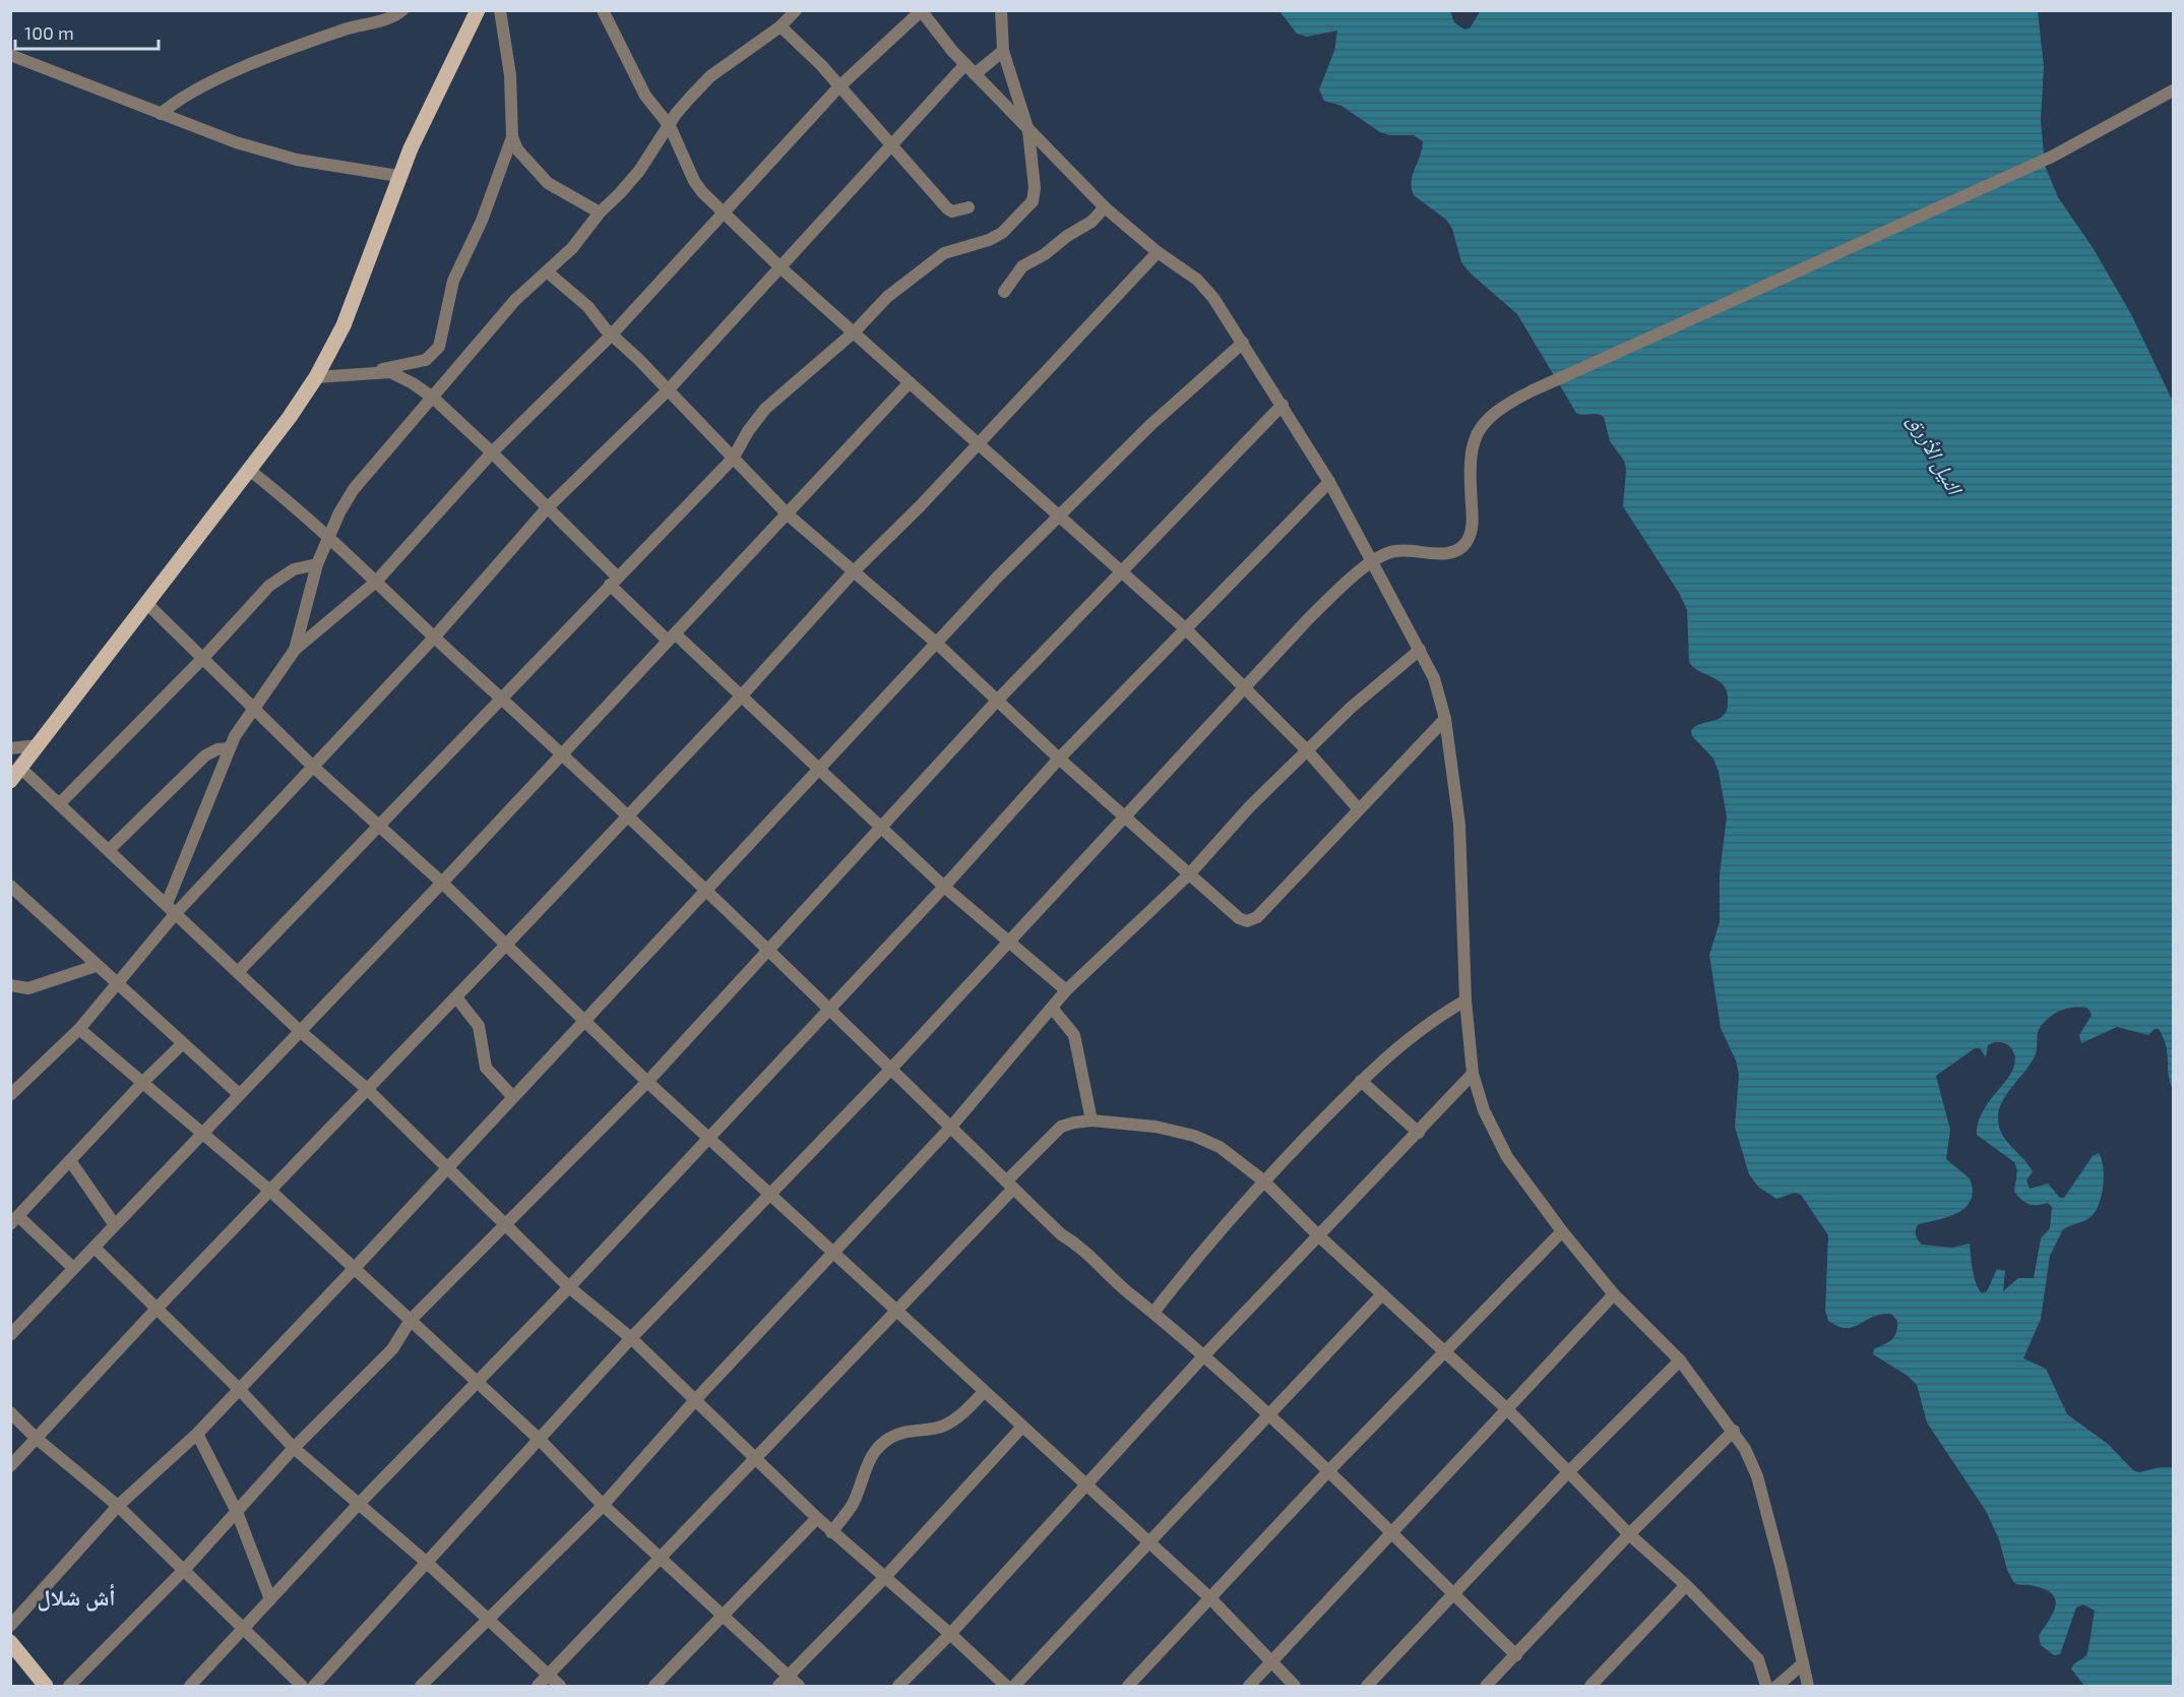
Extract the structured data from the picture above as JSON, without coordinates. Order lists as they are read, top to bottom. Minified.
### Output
{"districts":["أش شلال"],"water":["النيل الأزرق"],"scale_bar":"100 m"}
